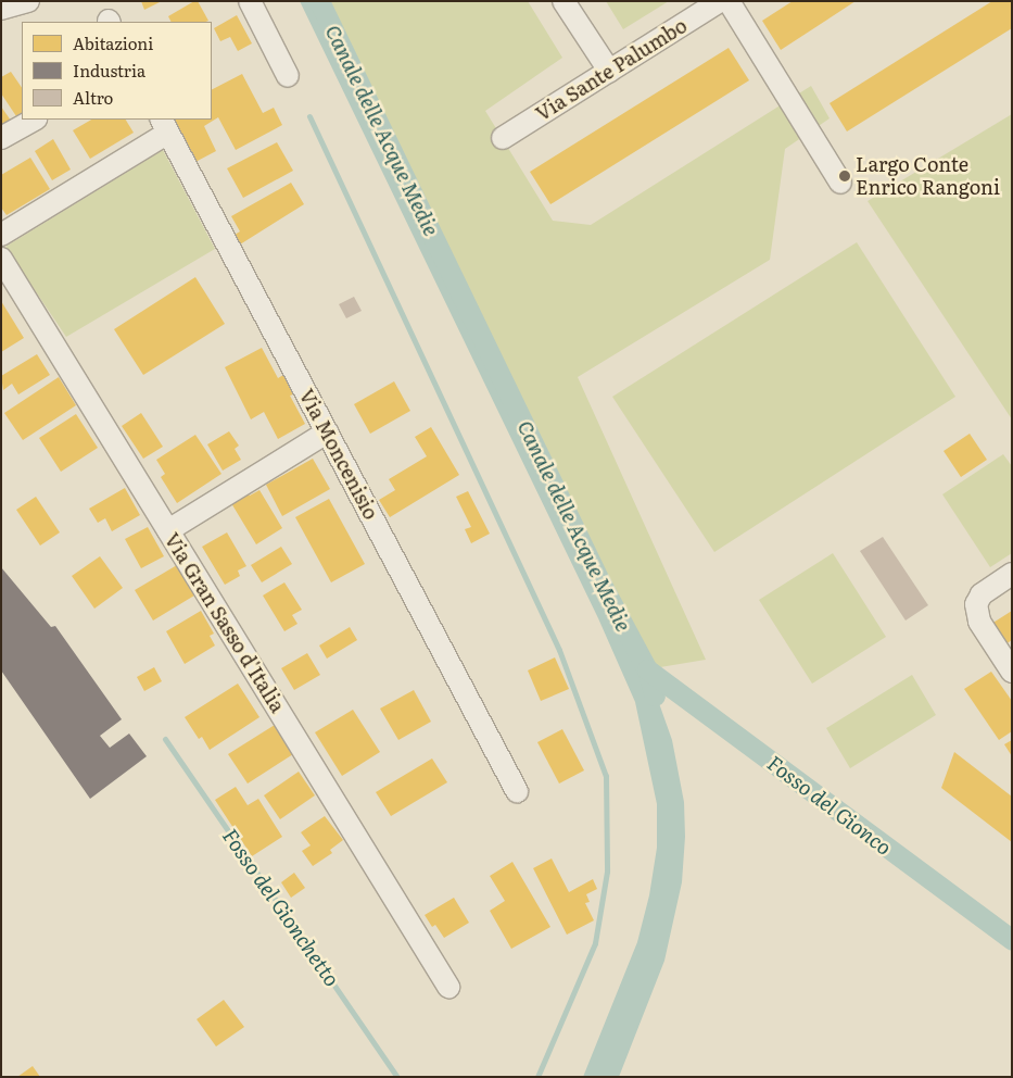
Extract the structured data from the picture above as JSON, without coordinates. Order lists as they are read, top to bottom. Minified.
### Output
{"streets":{"street":["Via Sante Palumbo","Via Moncenisio","Via Gran Sasso d'Italia"]},"water":["Canale delle Acque Medie","Fosso del Gionco","Fosso del Gionchetto"],"places":["Largo Conte Enrico Rangoni"],"legend":["Abitazioni","Industria","Altro"]}
